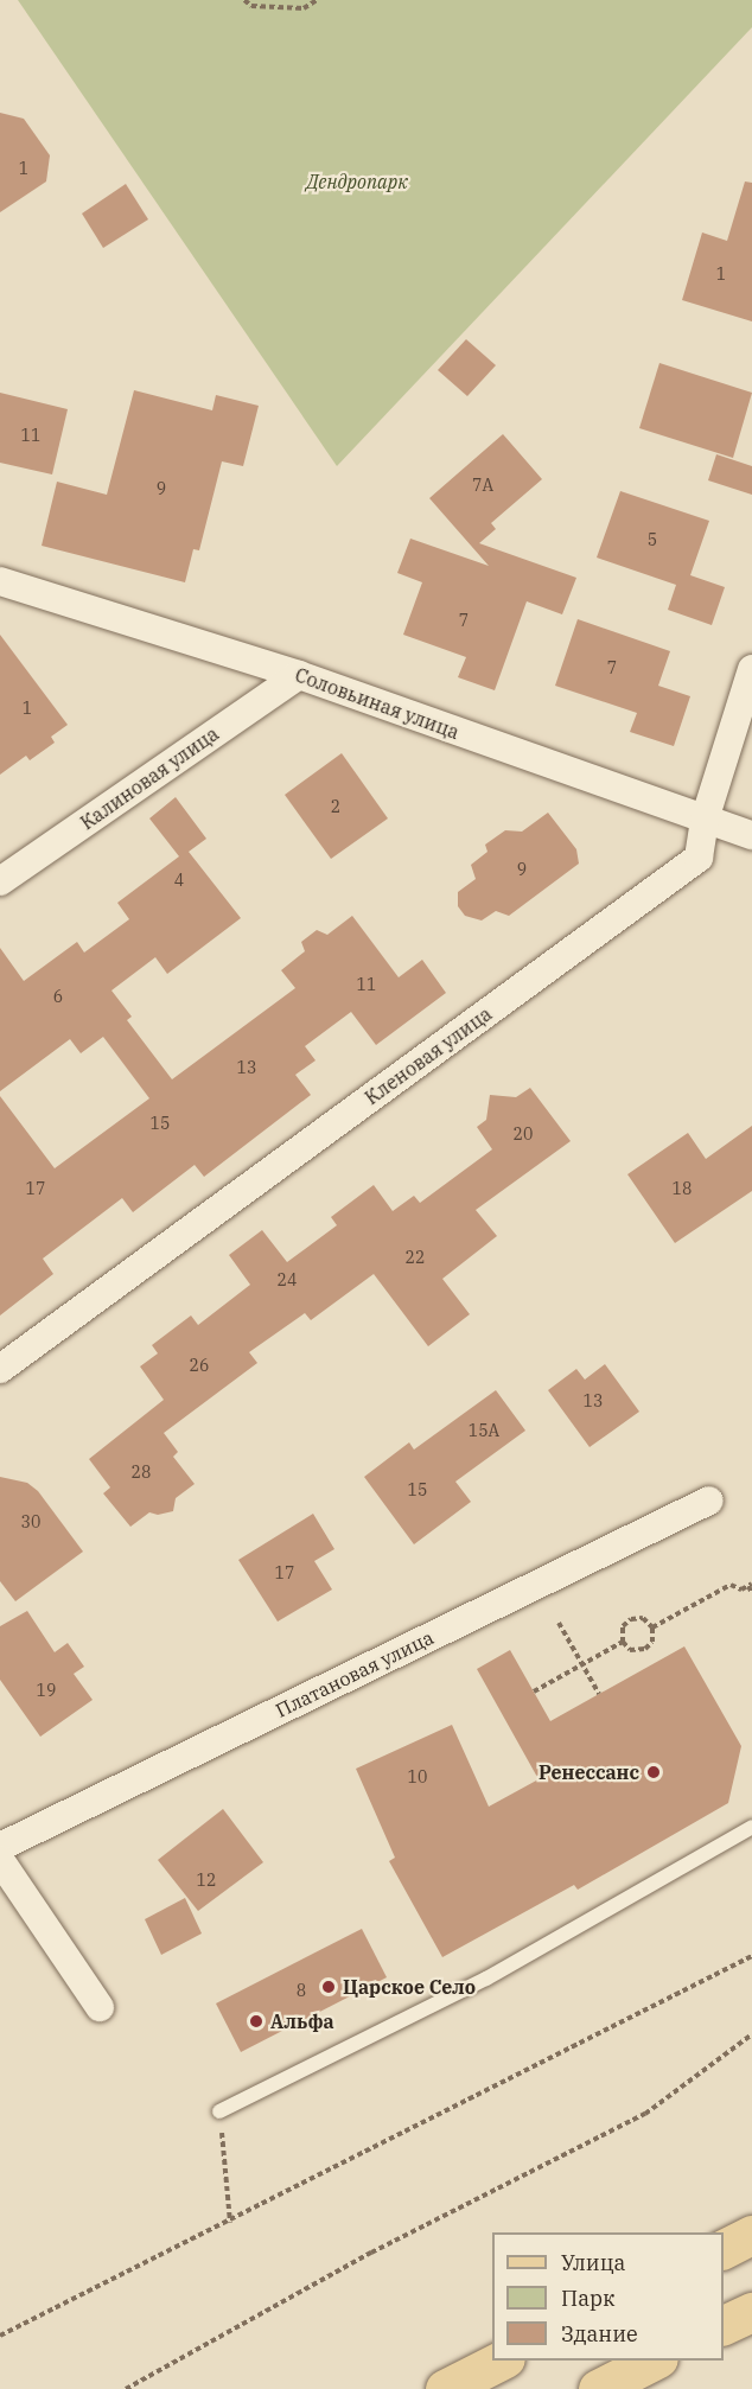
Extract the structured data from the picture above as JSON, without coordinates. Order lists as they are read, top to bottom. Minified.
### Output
{"streets":{"street":["Соловьиная улица","Калиновая улица","Кленовая улица","Платановая улица"]},"crossings":[["Соловьиная улица","Калиновая улица"],["Соловьиная улица","Кленовая улица"]],"parks":["Дендропарк"],"places":["Ренессанс","Царское Село","Альфа"],"house_numbers":["1","1","11","7А","9","5","7","7","1","2","9","4","11","6","13","15","20","17","18","22","24","26","13","15А","28","15","30","17","19","10","12","8"],"legend":["Улица","Парк","Здание"]}
